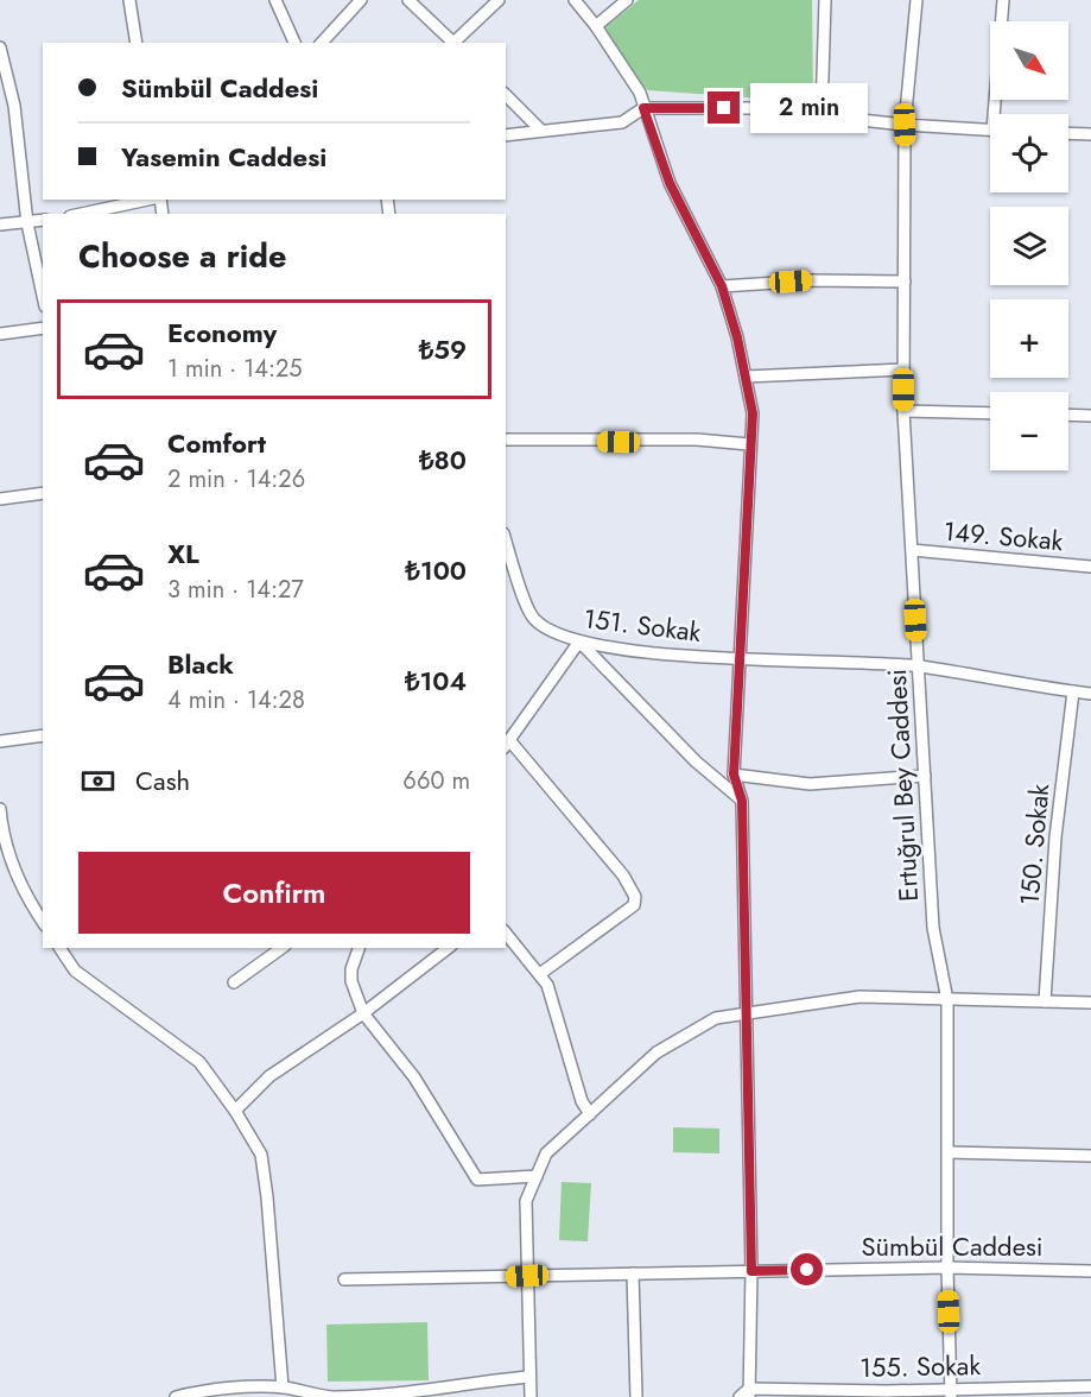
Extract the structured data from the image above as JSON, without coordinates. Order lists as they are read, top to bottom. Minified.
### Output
{"streets":{"street":["149. Sokak","151. Sokak","Ertuğrul Bey Caddesi","150. Sokak","Sümbül Caddesi","155. Sokak"]},"crossings":[["149. Sokak","Ertuğrul Bey Caddesi"],["151. Sokak","Ertuğrul Bey Caddesi"],["151. Sokak","150. Sokak"],["Ertuğrul Bey Caddesi","Sümbül Caddesi"],["Ertuğrul Bey Caddesi","155. Sokak"]],"north":"bottom right","page":{"map_buttons":["+","−"],"banner":["Sümbül Caddesi","Yasemin Caddesi"],"bubble":"2 min","heading":"Choose a ride","list":[{"name":"Economy","note":"1 min · 14:25","value":"₺59"},{"name":"Comfort","note":"2 min · 14:26","value":"₺80"},{"name":"XL","note":"3 min · 14:27","value":"₺100"},{"name":"Black","note":"4 min · 14:28","value":"₺104"}],"pay":["Cash","660 m"],"buttons":"Confirm"}}
